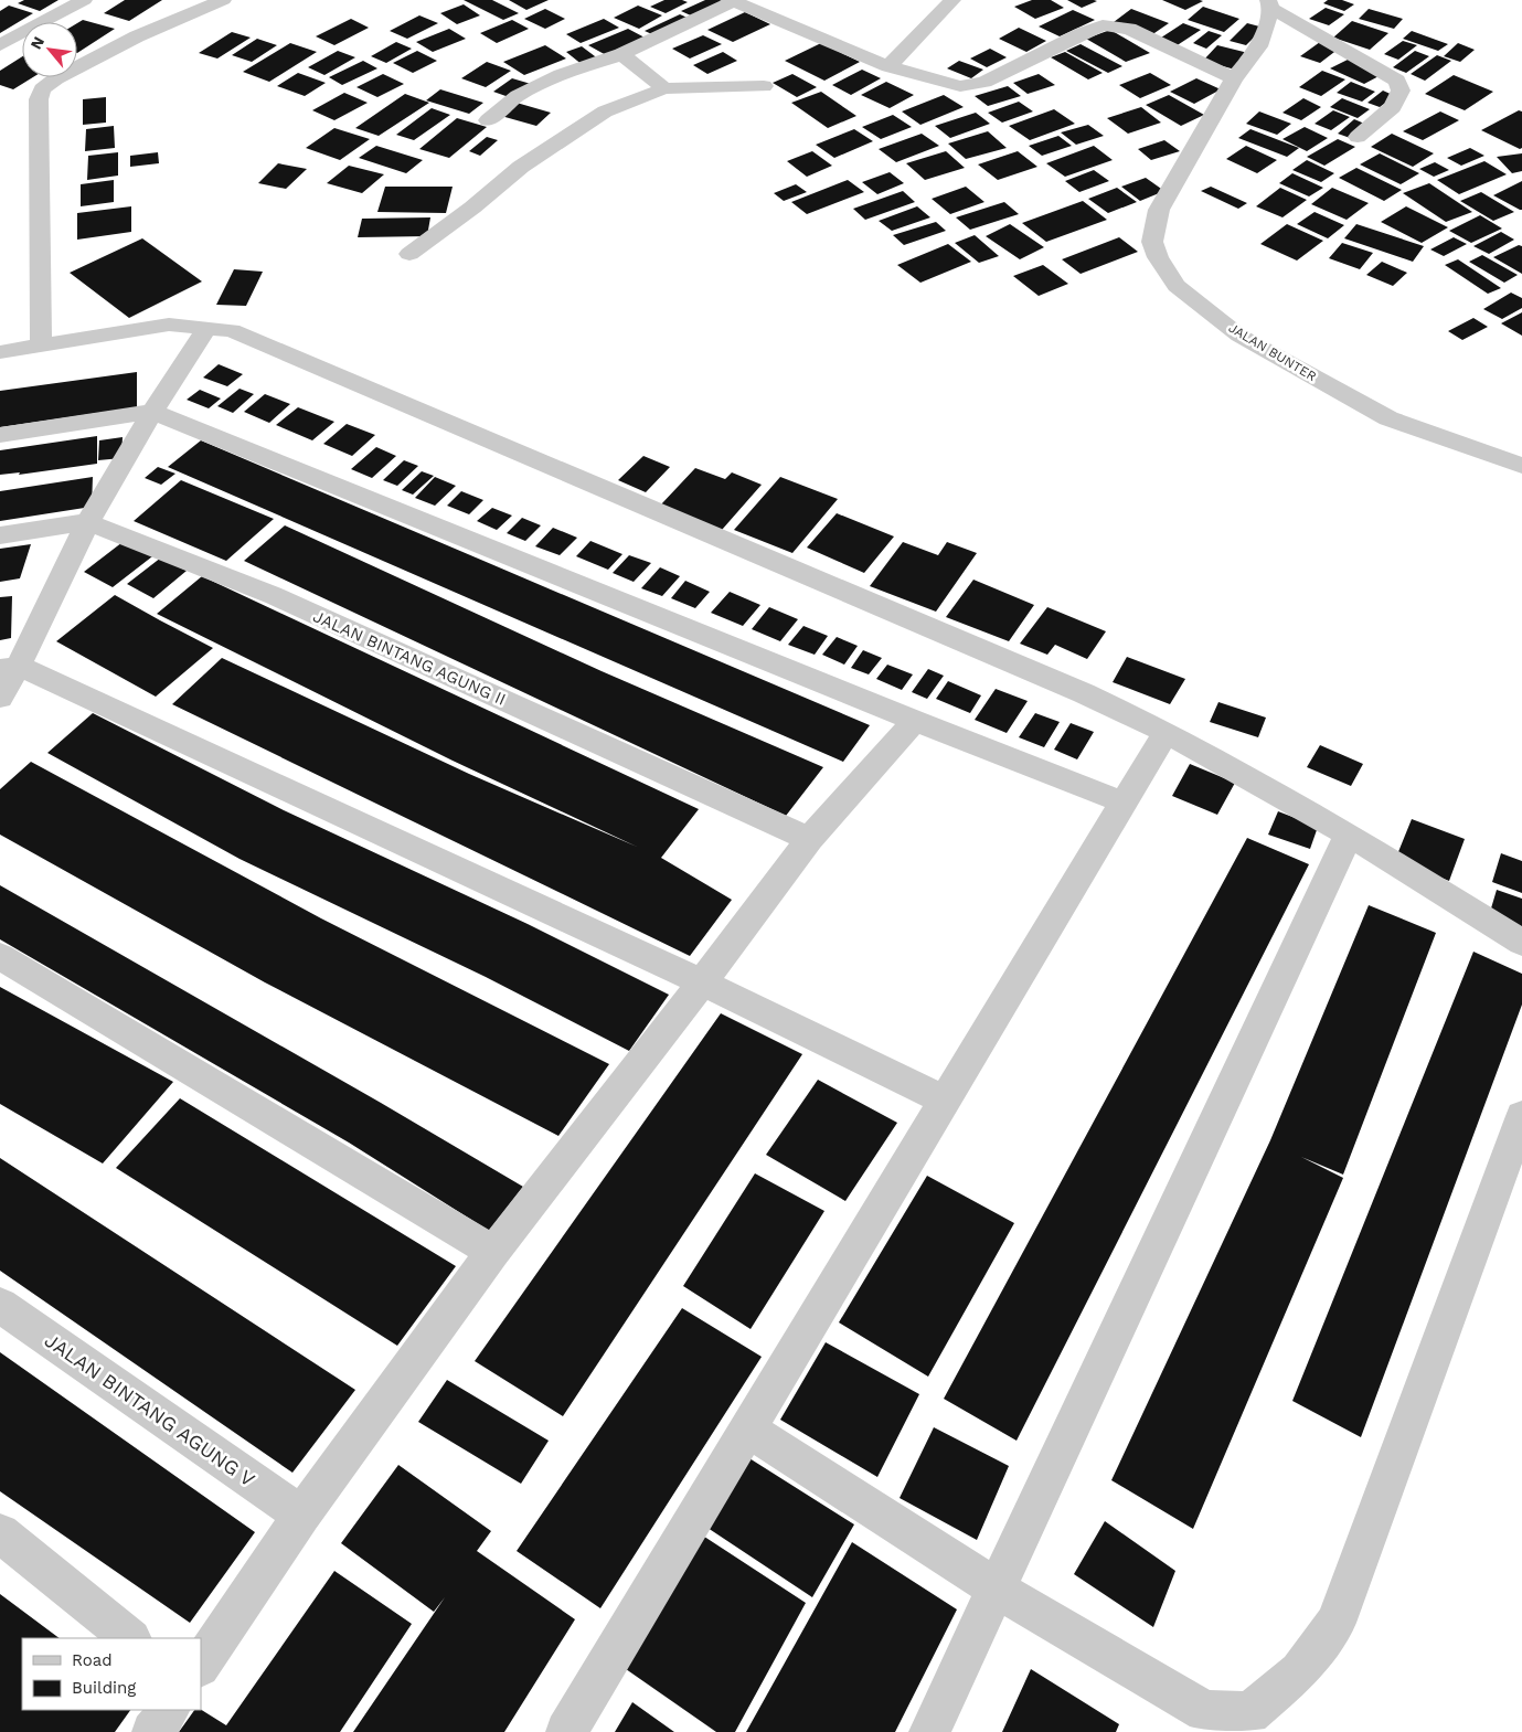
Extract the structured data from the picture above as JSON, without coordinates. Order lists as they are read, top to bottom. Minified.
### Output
{"streets":{"street":["JALAN BUNTER","JALAN BINTANG AGUNG II","JALAN BINTANG AGUNG V"]},"legend":["Road","Building"],"north":"top left"}
